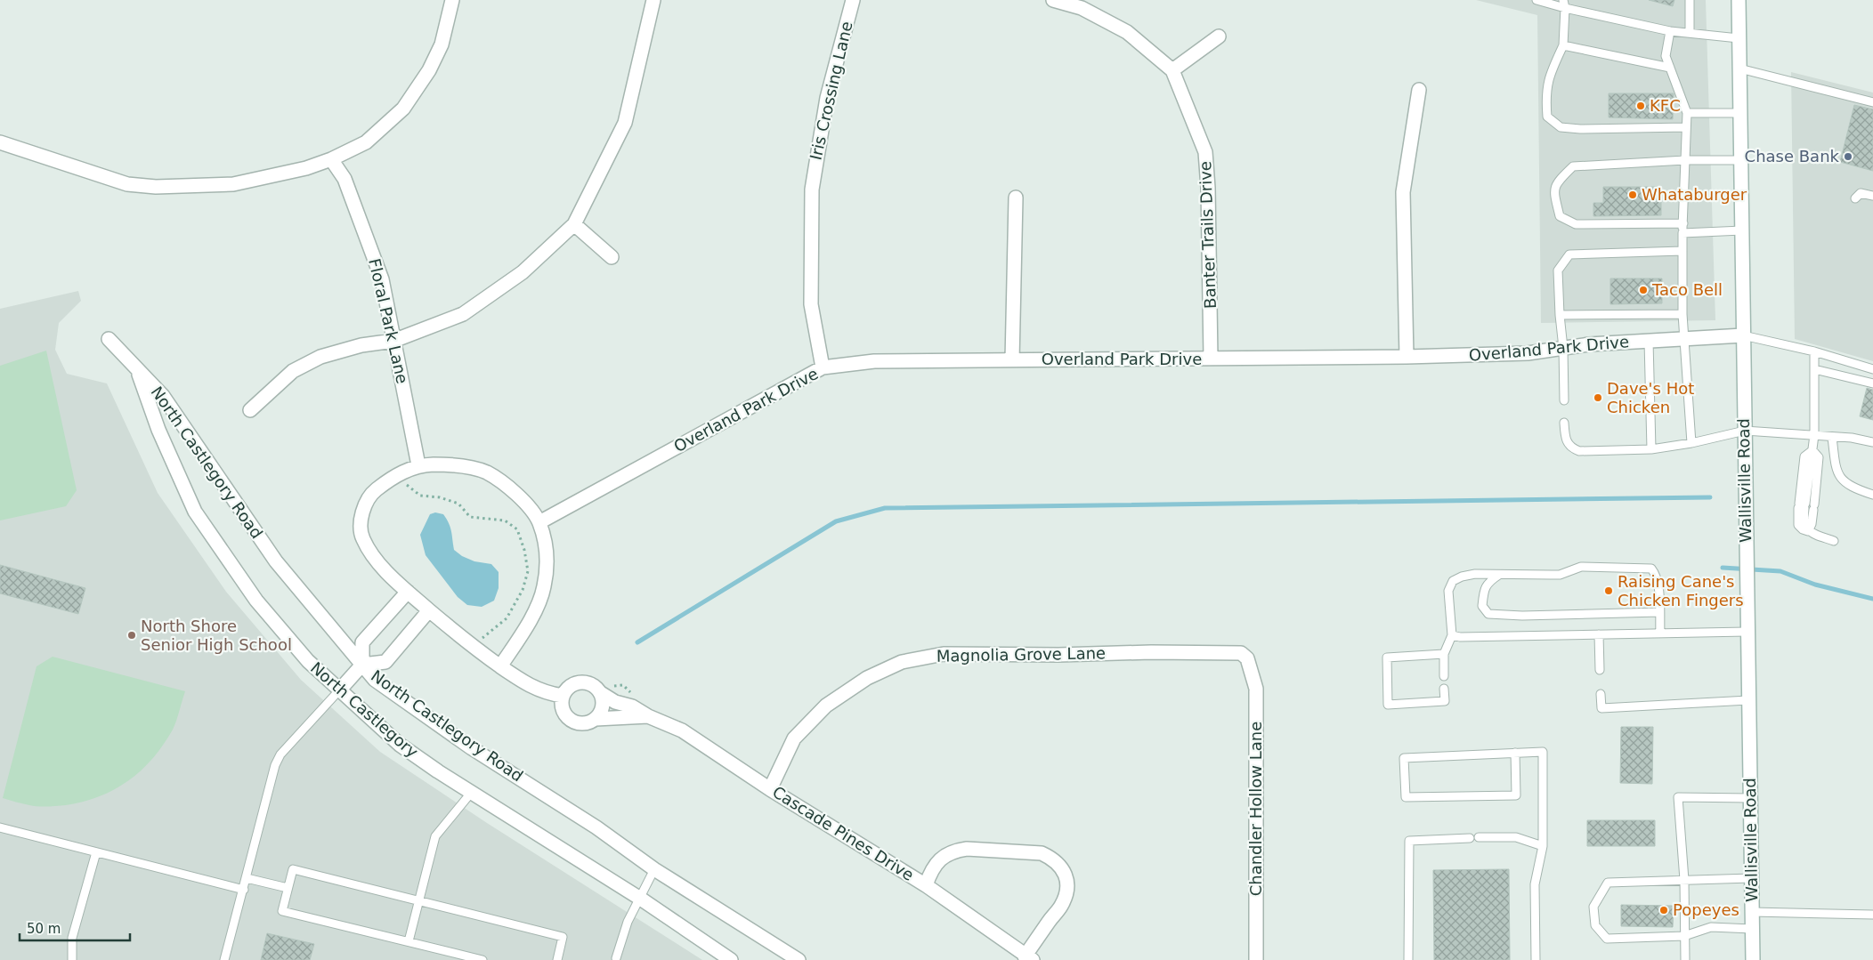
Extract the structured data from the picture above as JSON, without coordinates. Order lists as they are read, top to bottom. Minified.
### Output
{"streets":{"street":["Iris Crossing Lane","Banter Trails Drive","Floral Park Lane","Overland Park Drive","North Castlegory Road","Wallisville Road","Magnolia Grove Lane","North Castlegory","Chandler Hollow Lane","Cascade Pines Drive"]},"crossings":[["Iris Crossing Lane","Overland Park Drive"],["Banter Trails Drive","Overland Park Drive"],["Overland Park Drive","Wallisville Road"],["North Castlegory Road","North Castlegory"],["Magnolia Grove Lane","Chandler Hollow Lane"],["Magnolia Grove Lane","Cascade Pines Drive"]],"places":["KFC","Chase Bank","Whataburger","Taco Bell","Dave's Hot Chicken","Raising Cane's Chicken Fingers","North Shore Senior High School","Popeyes"],"scale_bar":"50 m"}
